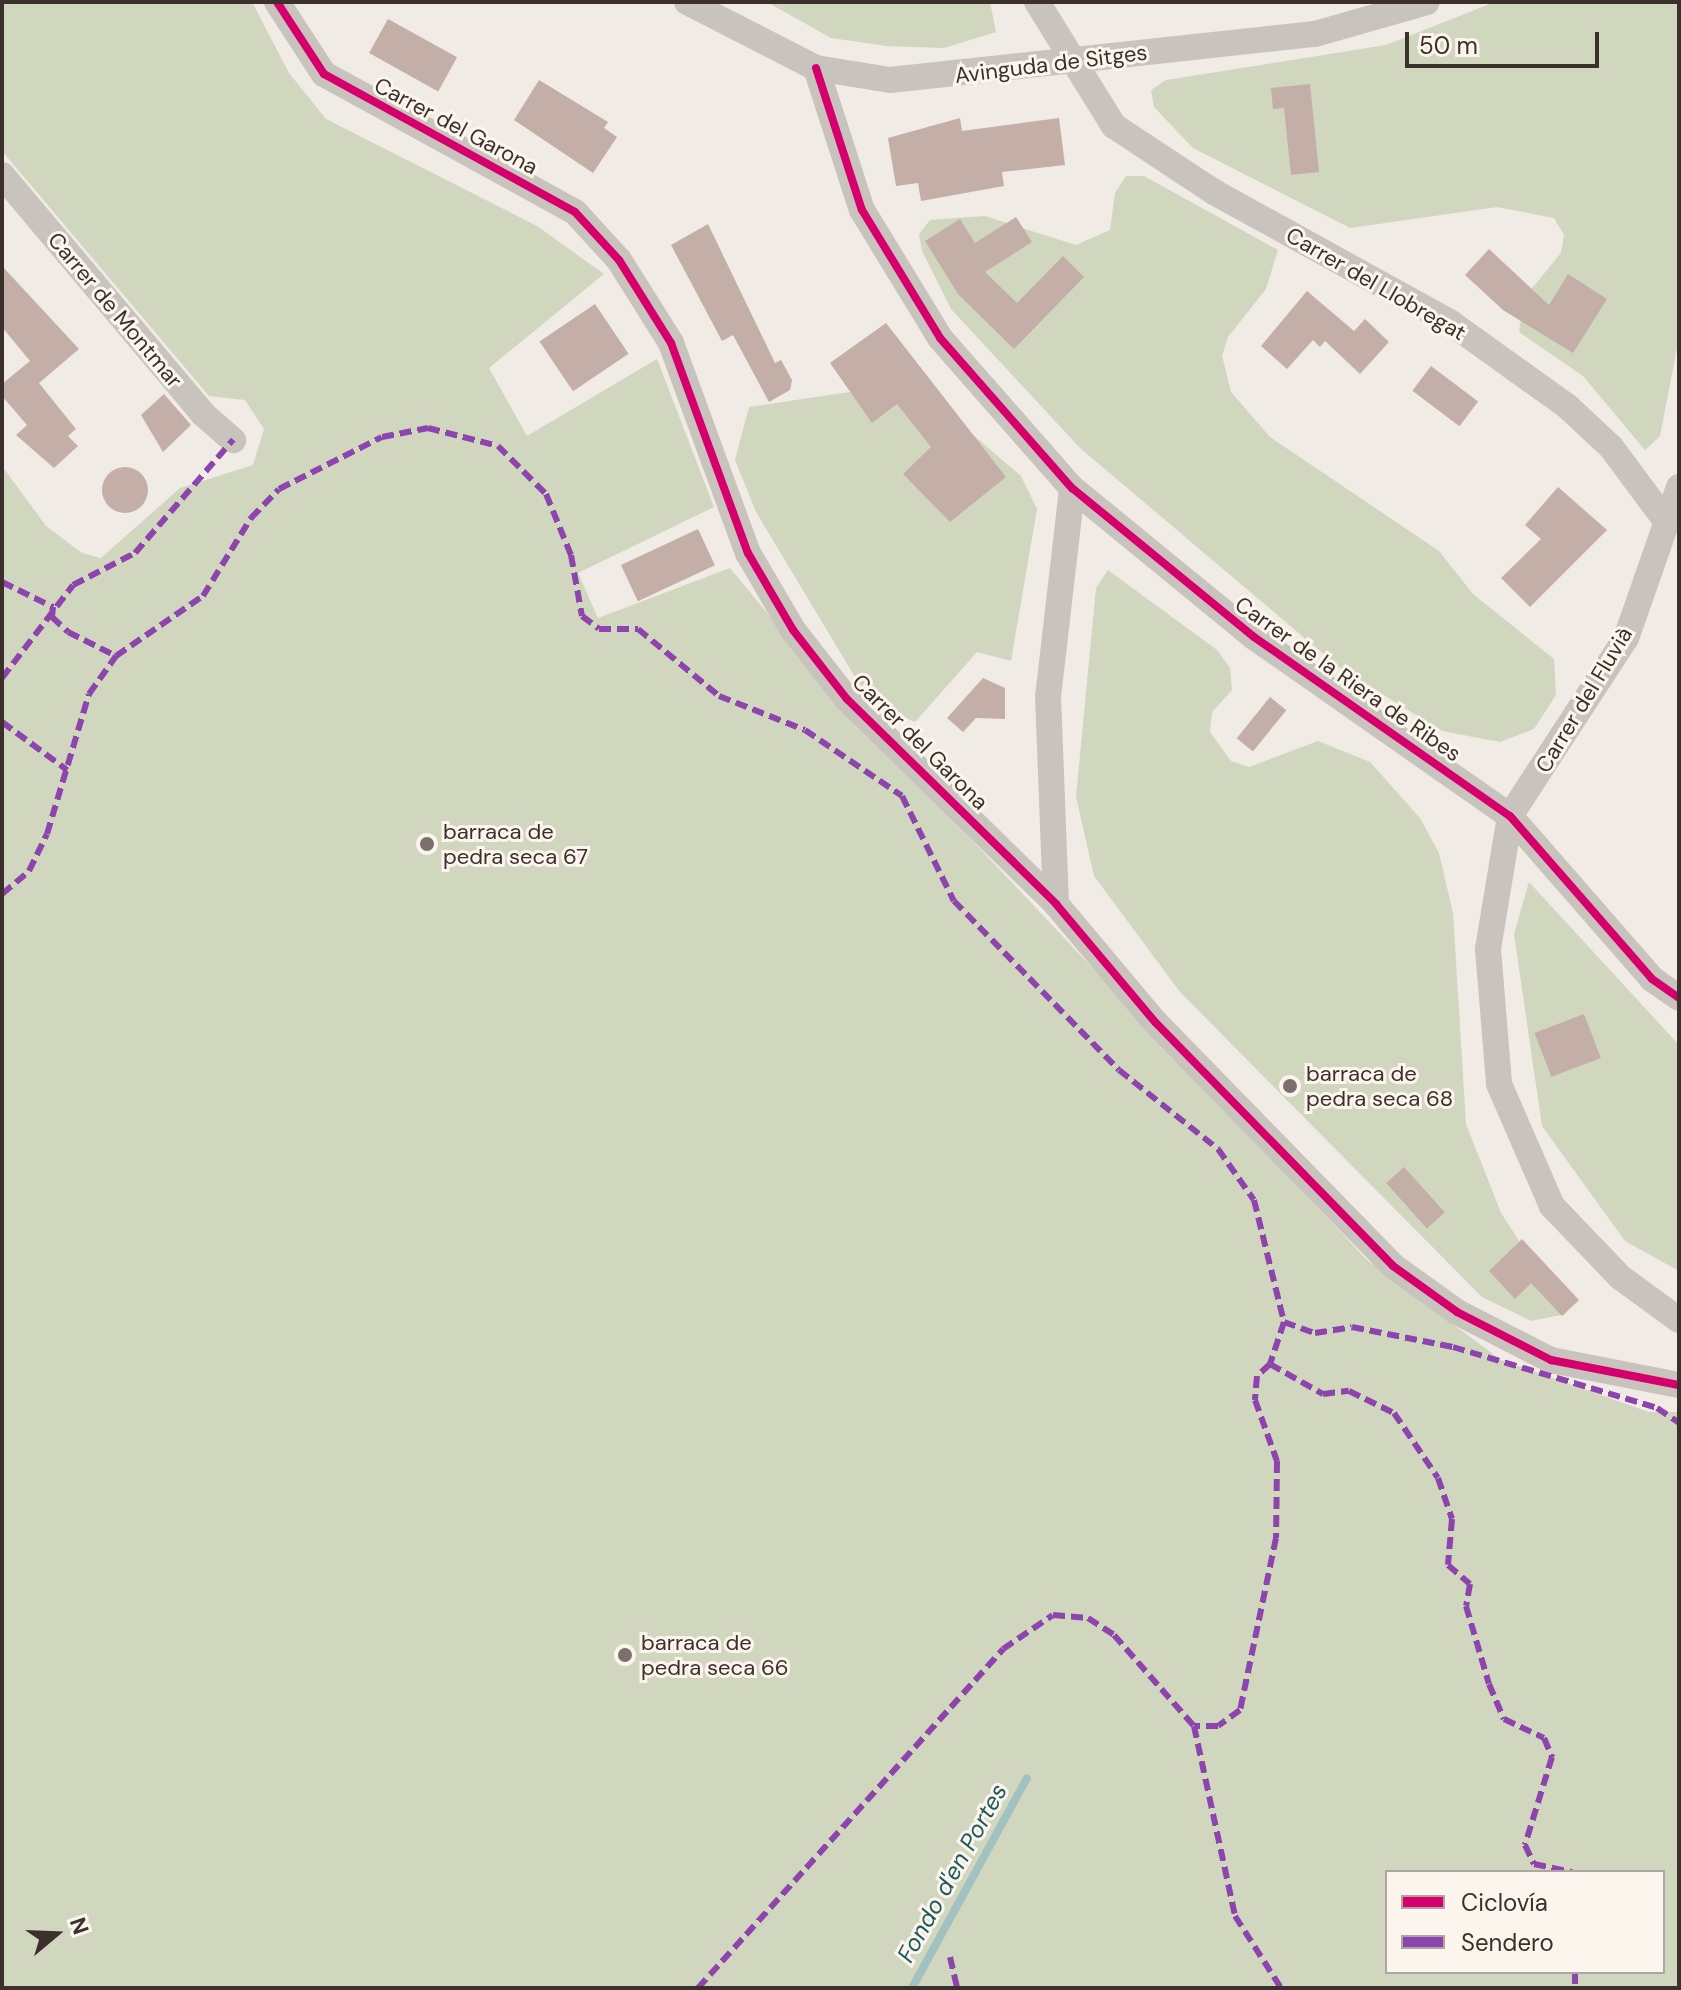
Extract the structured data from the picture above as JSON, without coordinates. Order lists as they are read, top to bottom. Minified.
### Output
{"streets":{"street":["Avinguda de Sitges","Carrer del Garona","Carrer del Llobregat","Carrer de Montmar","Carrer de la Riera de Ribes","Carrer del Fluvià"]},"crossings":[["Avinguda de Sitges","Carrer del Llobregat"],["Avinguda de Sitges","Carrer de la Riera de Ribes"],["Carrer del Llobregat","Carrer del Fluvià"],["Carrer de la Riera de Ribes","Carrer del Fluvià"]],"water":["Fondo d'en Portes"],"places":["barraca de pedra seca 67","barraca de pedra seca 68","barraca de pedra seca 66"],"legend":["Ciclovía","Sendero"],"scale_bar":"50 m","north":"right"}
